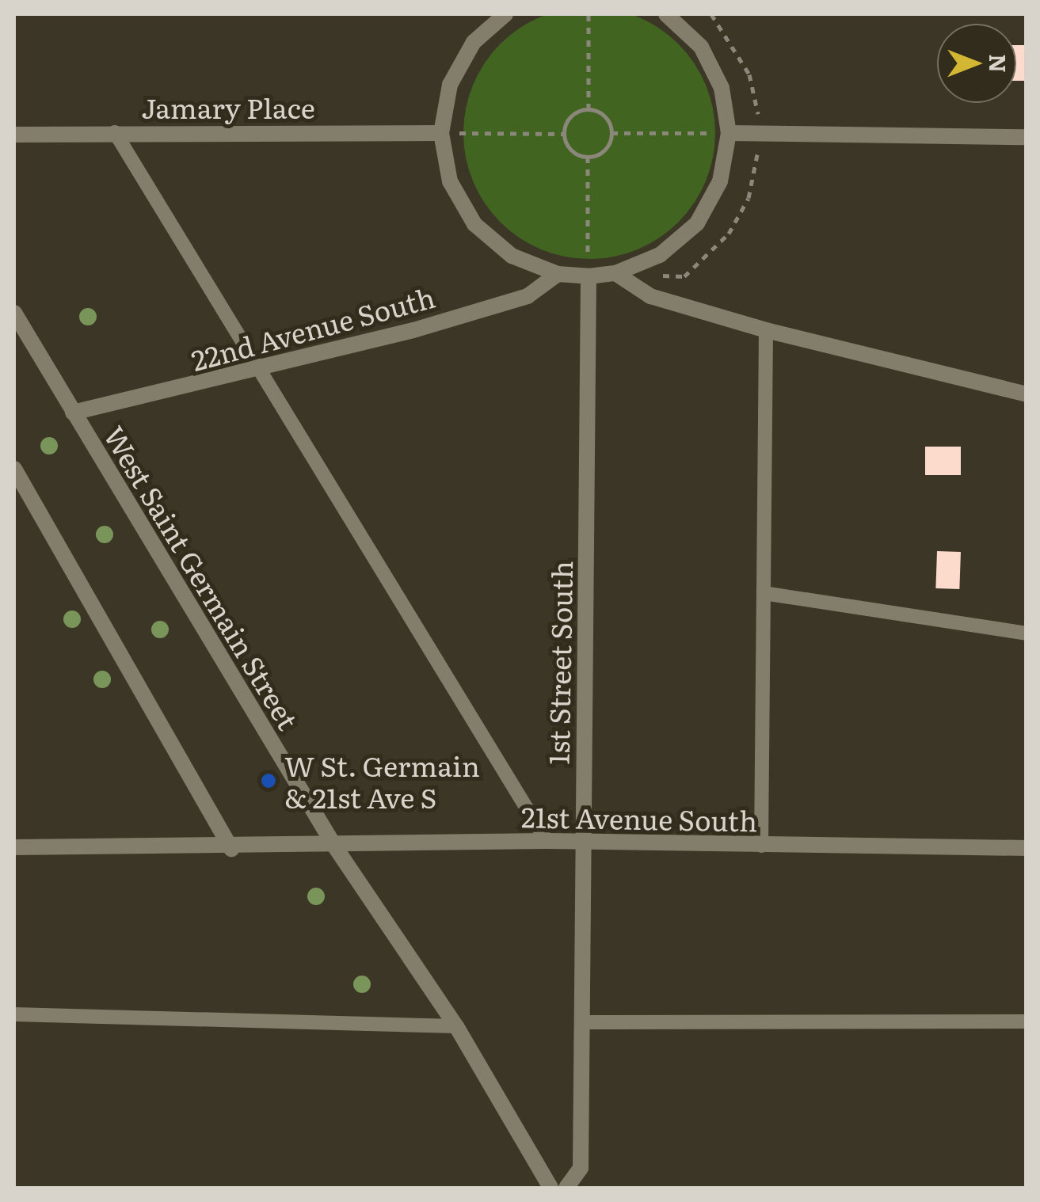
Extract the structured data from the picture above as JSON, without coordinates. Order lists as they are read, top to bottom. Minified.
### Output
{"streets":{"street":["Jamary Place","22nd Avenue South","West Saint Germain Street","1st Street South","21st Avenue South"]},"crossings":[["22nd Avenue South","West Saint Germain Street"],["West Saint Germain Street","21st Avenue South"],["1st Street South","21st Avenue South"]],"places":["W St. Germain & 21st Ave S"],"north":"right"}
